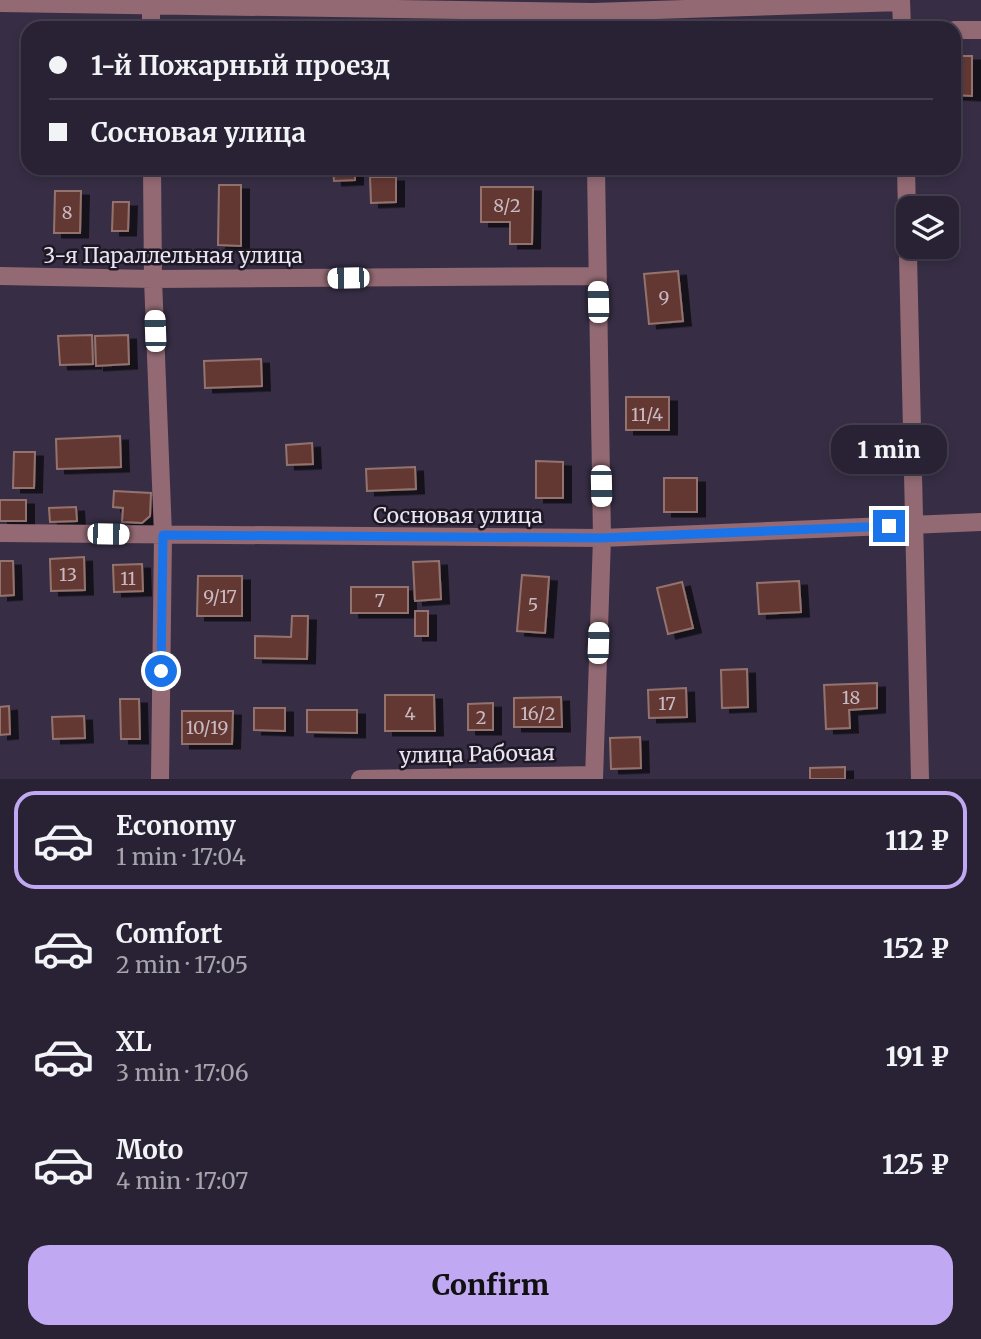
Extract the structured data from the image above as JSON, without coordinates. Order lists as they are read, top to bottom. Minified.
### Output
{"streets":{"street":["3-я Параллельная улица","Сосновая улица","улица Рабочая"]},"house_numbers":["8/2","8","9","11/4","13","11","9/17","7","5","18","17","4","16/2","2","10/19"],"page":{"banner":["1-й Пожарный проезд","Сосновая улица"],"bubble":"1 min","list":[{"name":"Economy","note":"1 min · 17:04","value":"112 ₽"},{"name":"Comfort","note":"2 min · 17:05","value":"152 ₽"},{"name":"XL","note":"3 min · 17:06","value":"191 ₽"},{"name":"Moto","note":"4 min · 17:07","value":"125 ₽"}],"buttons":"Confirm"}}
